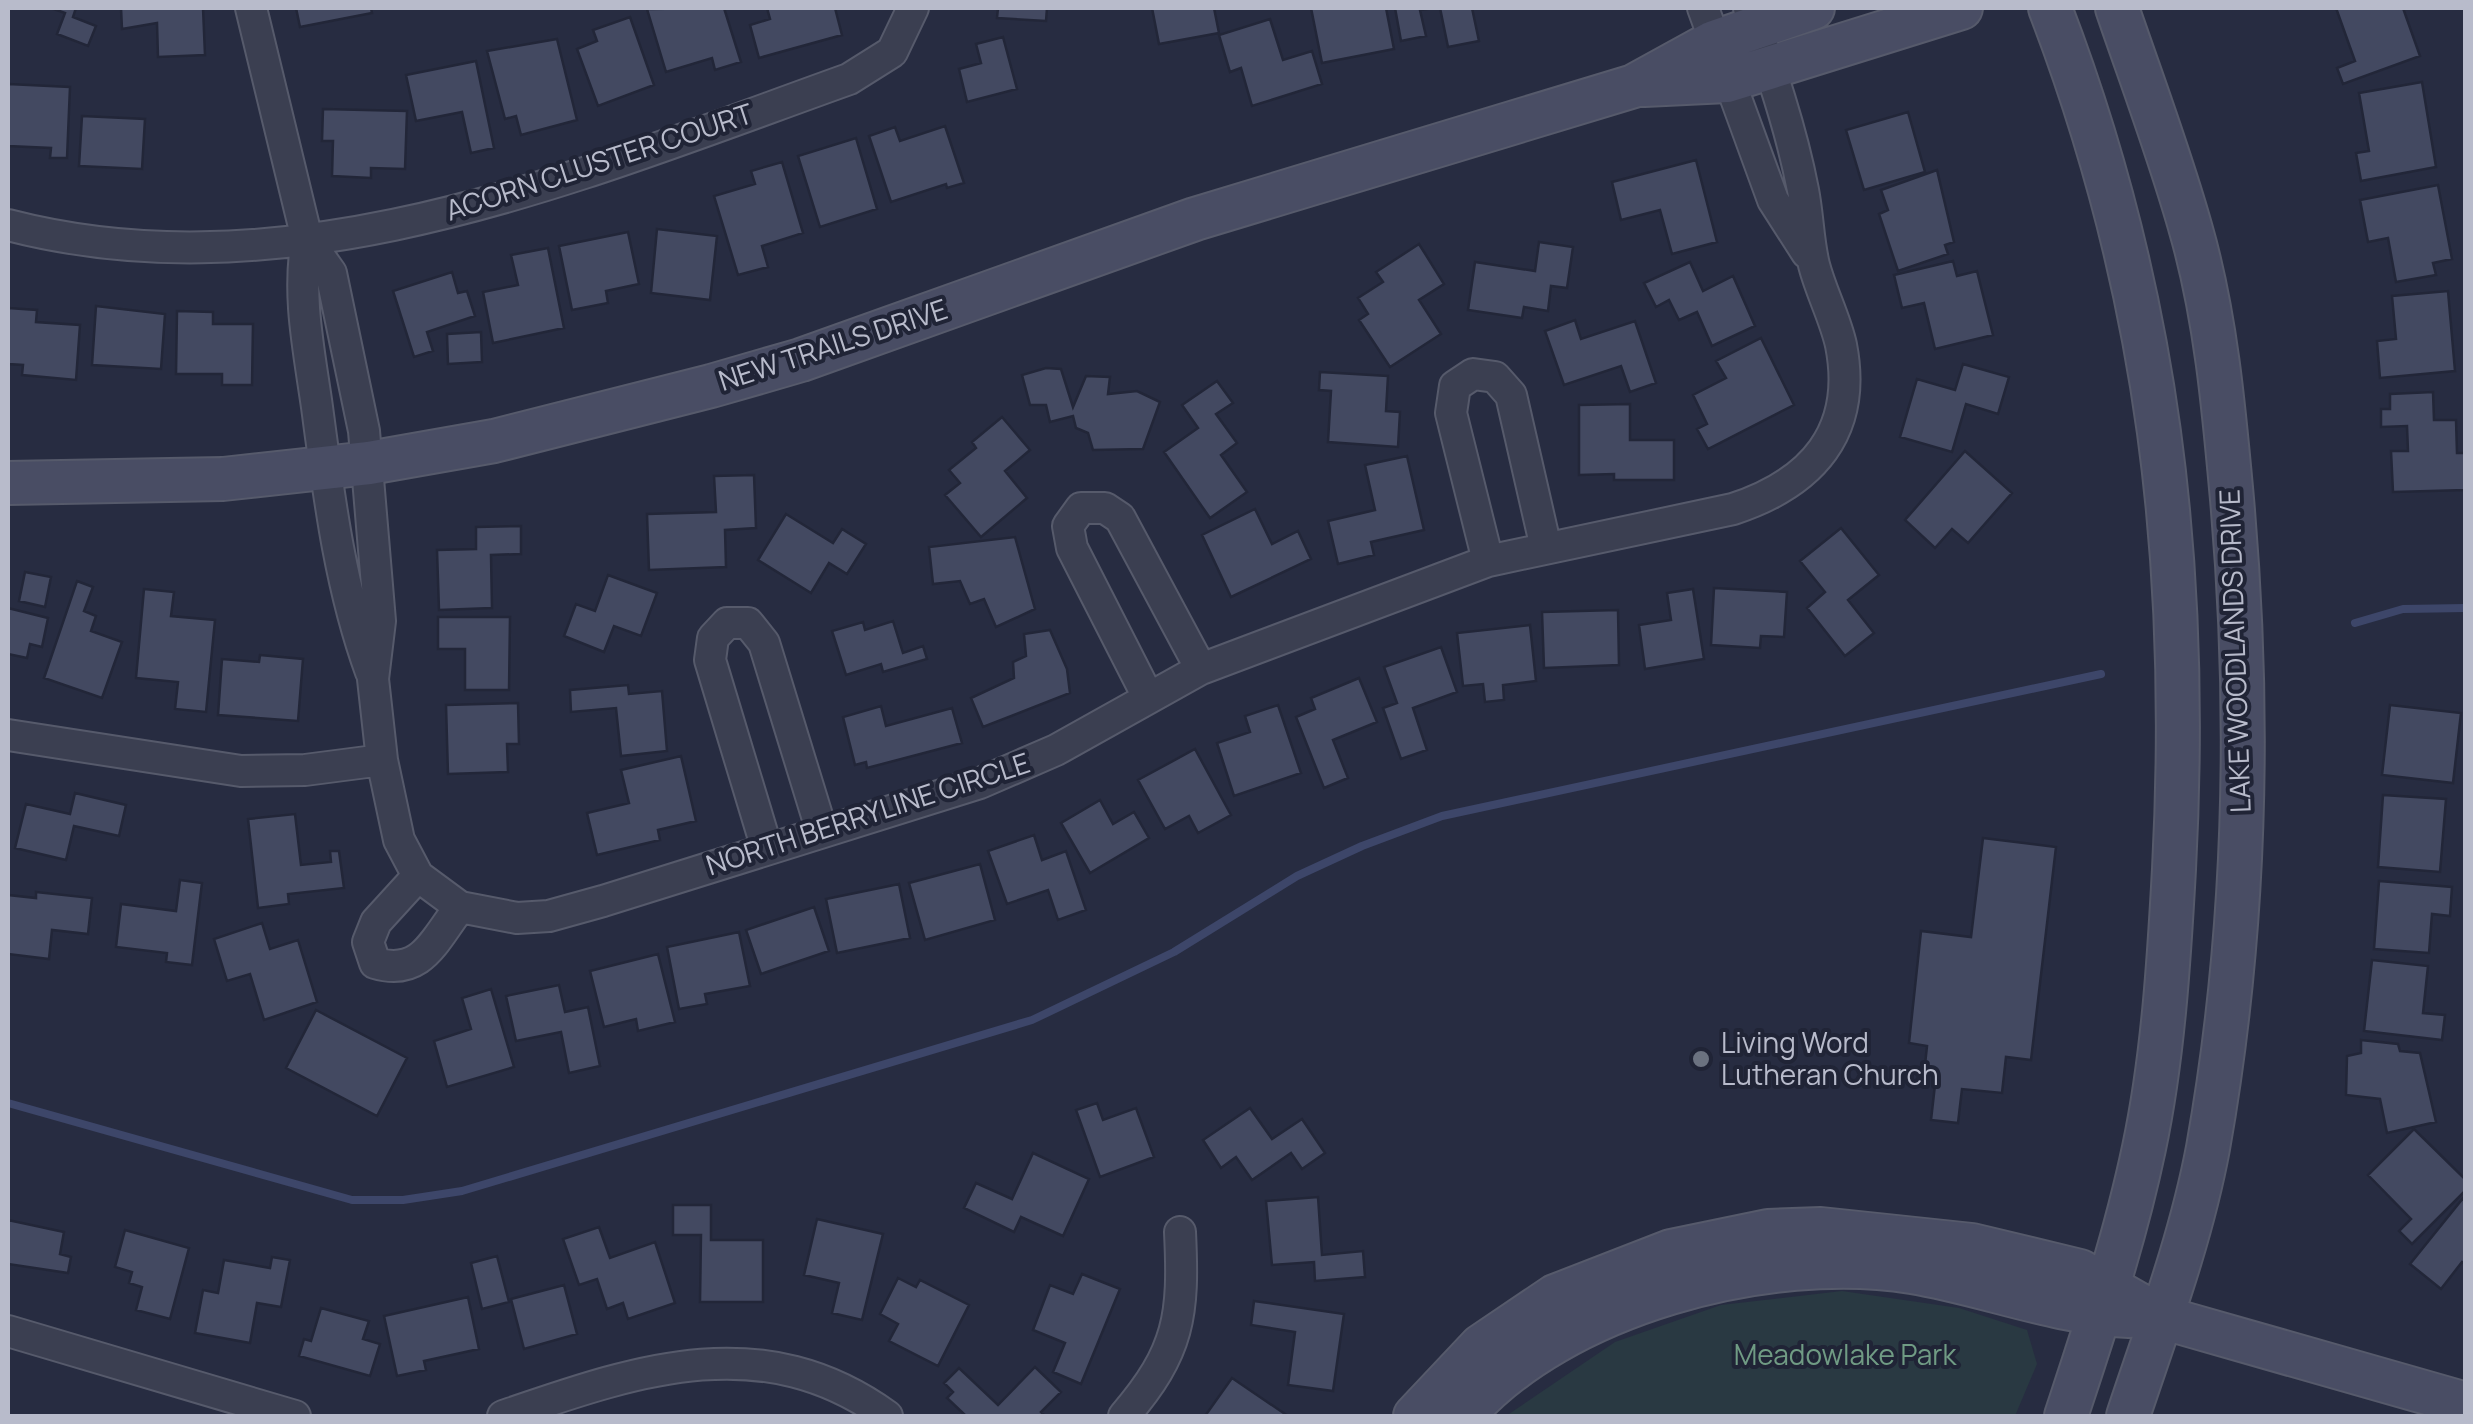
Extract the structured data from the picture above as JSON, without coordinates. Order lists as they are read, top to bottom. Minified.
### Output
{"streets":{"street":["ACORN CLUSTER COURT","NEW TRAILS DRIVE","LAKE WOODLANDS DRIVE","NORTH BERRYLINE CIRCLE"]},"crossings":[["ACORN CLUSTER COURT","NORTH BERRYLINE CIRCLE"],["NEW TRAILS DRIVE","NORTH BERRYLINE CIRCLE"]],"parks":["Meadowlake Park"],"places":["Living Word Lutheran Church"]}
